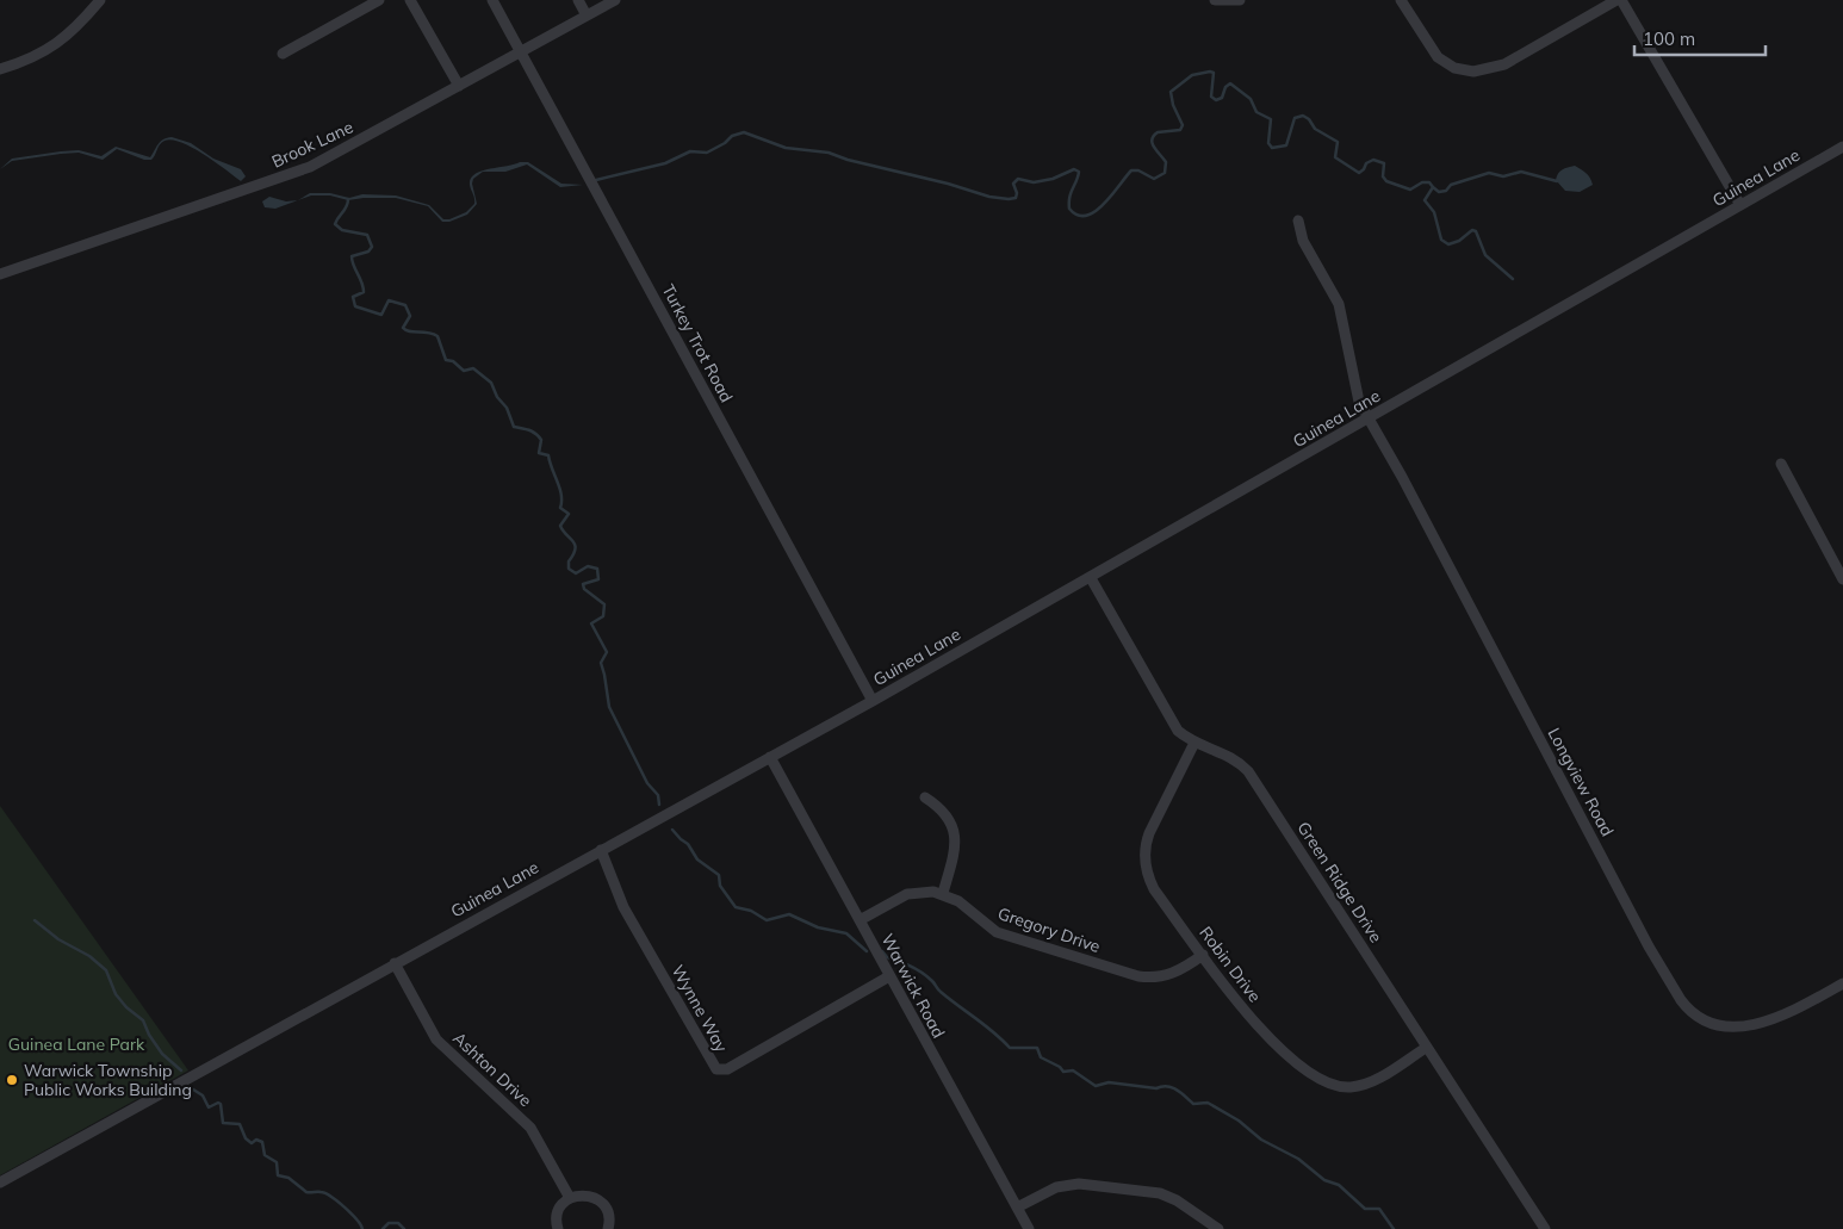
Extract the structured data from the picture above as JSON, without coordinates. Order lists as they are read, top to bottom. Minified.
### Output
{"streets":{"street":["Brook Lane","Guinea Lane","Turkey Trot Road","Longview Road","Green Ridge Drive","Gregory Drive","Robin Drive","Warwick Road","Wynne Way","Ashton Drive"]},"crossings":[["Brook Lane","Turkey Trot Road"],["Guinea Lane","Turkey Trot Road"],["Guinea Lane","Longview Road"],["Guinea Lane","Green Ridge Drive"],["Guinea Lane","Warwick Road"],["Guinea Lane","Wynne Way"],["Guinea Lane","Ashton Drive"],["Green Ridge Drive","Robin Drive"],["Gregory Drive","Robin Drive"],["Warwick Road","Wynne Way"]],"parks":["Guinea Lane Park"],"places":["Warwick Township Public Works Building"],"scale_bar":"100 m"}
